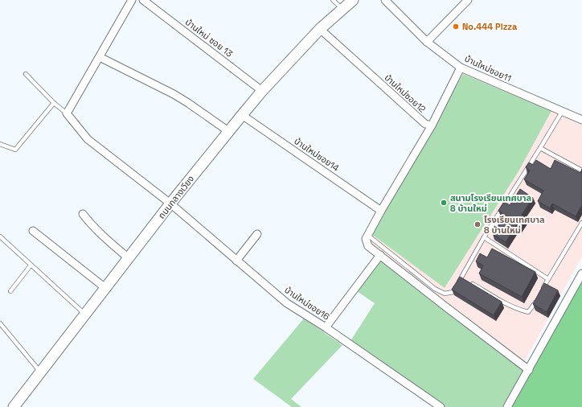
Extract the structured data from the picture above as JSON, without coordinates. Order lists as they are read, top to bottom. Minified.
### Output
{"streets":{"main road":["ถนนกลางเวียง"],"street":["บ้านใหม่ ซอย 13","บ้านใหม่ซอย11","บ้านใหม่ซอย12","บ้านใหม่ซอย14","บ้านใหม่ซอย16"]},"crossings":[["บ้านใหม่ ซอย 13","ถนนกลางเวียง"],["บ้านใหม่ซอย11","บ้านใหม่ซอย12"],["บ้านใหม่ซอย12","ถนนกลางเวียง"],["บ้านใหม่ซอย14","ถนนกลางเวียง"],["ถนนกลางเวียง","บ้านใหม่ซอย16"]],"places":["No.444 Pizza","สนามโรงเรียนเทศบาล 8 บ้านใหม่","โรงเรียนเทศบาล 8 บ้านใหม่"]}
